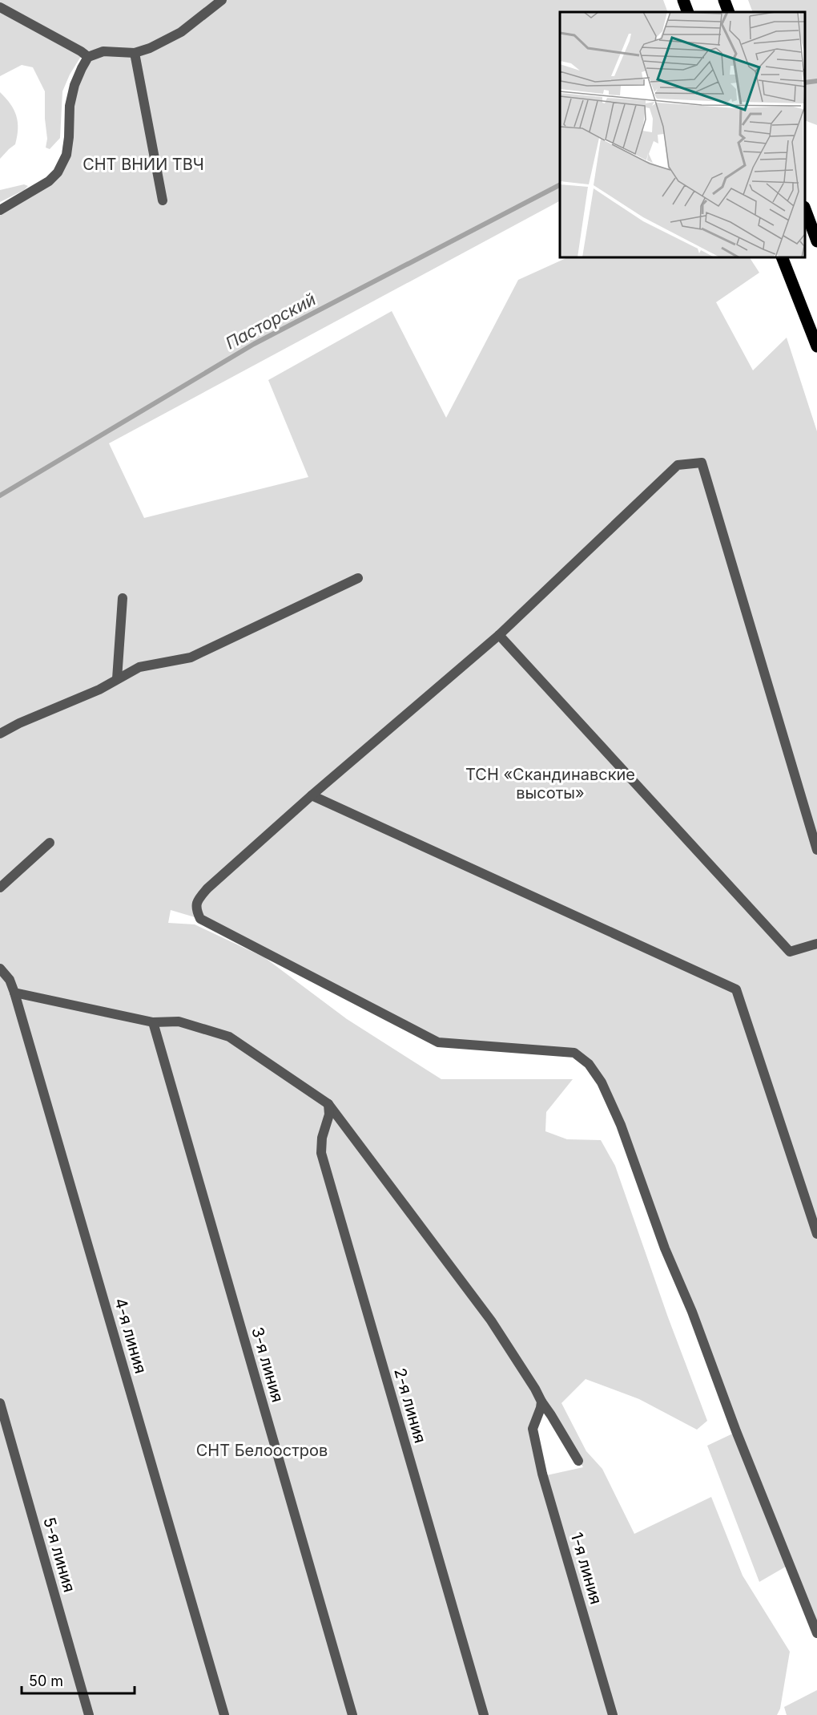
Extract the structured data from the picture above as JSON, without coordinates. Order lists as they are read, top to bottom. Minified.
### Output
{"streets":{"street":["4-я линия","3-я линия","2-я линия","5-я линия","1-я линия"]},"water":["Пасторский"],"parks":["СНТ ВНИИ ТВЧ","ТСН «Скандинавские высоты»","СНТ Белоостров"],"scale_bar":"50 m"}
